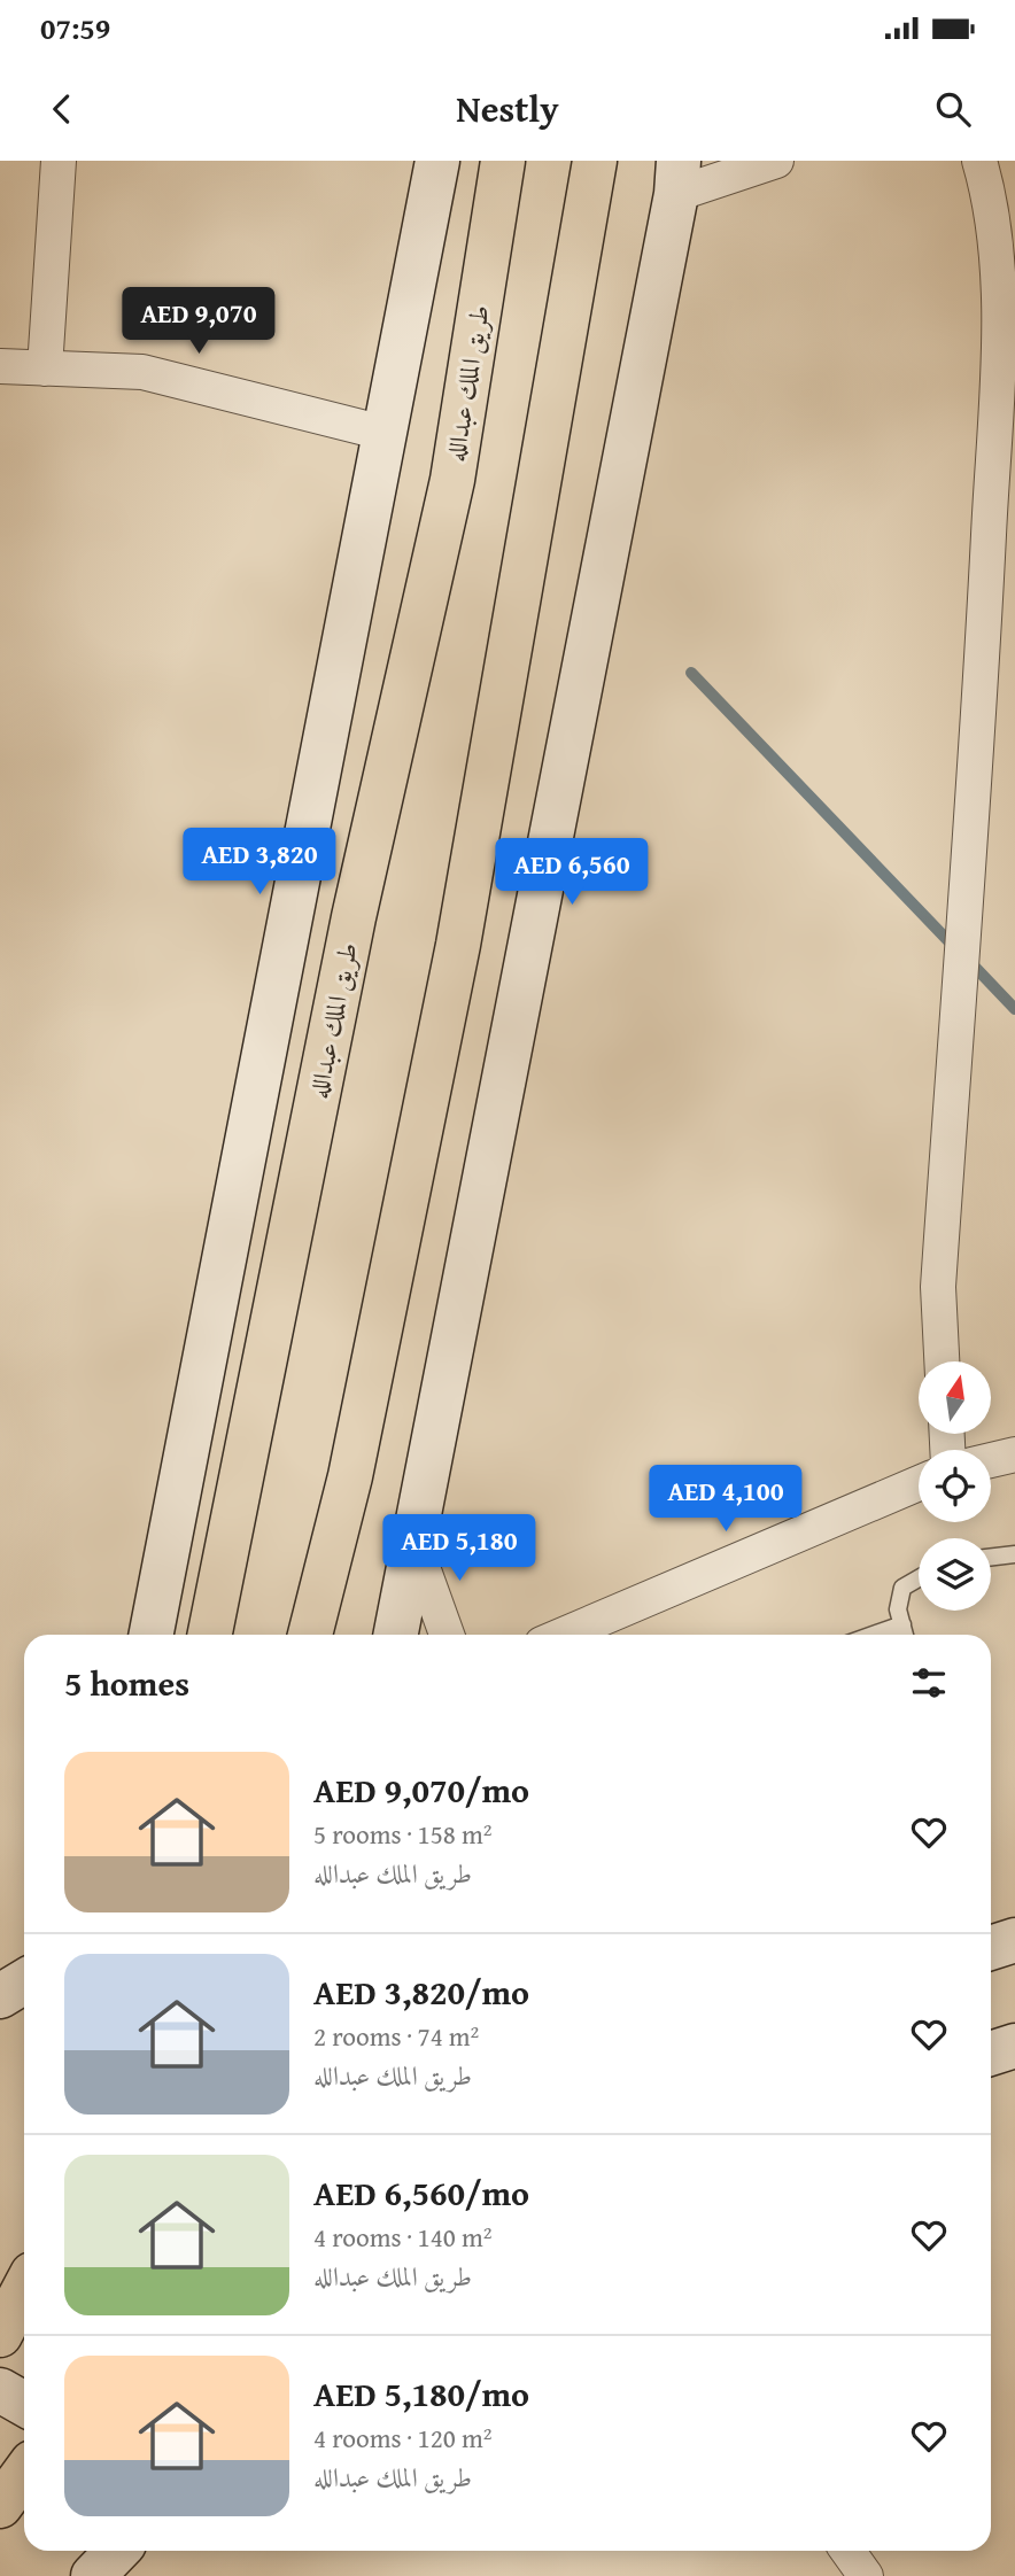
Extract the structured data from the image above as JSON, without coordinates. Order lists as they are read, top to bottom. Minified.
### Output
{"streets":{"main road":["طريق الملك عبدالله"]},"north":"top","page":{"status":"07:59","header":"Nestly","price":["AED 9,070","AED 3,820","AED 6,560","AED 4,100","AED 5,180"],"heading":"5 homes","list":[{"name":"AED 9,070/mo","note":"5 rooms · 158 m² · طريق الملك عبدالله"},{"name":"AED 3,820/mo","note":"2 rooms · 74 m² · طريق الملك عبدالله"},{"name":"AED 6,560/mo","note":"4 rooms · 140 m² · طريق الملك عبدالله"},{"name":"AED 5,180/mo","note":"4 rooms · 120 m² · طريق الملك عبدالله"}]}}
